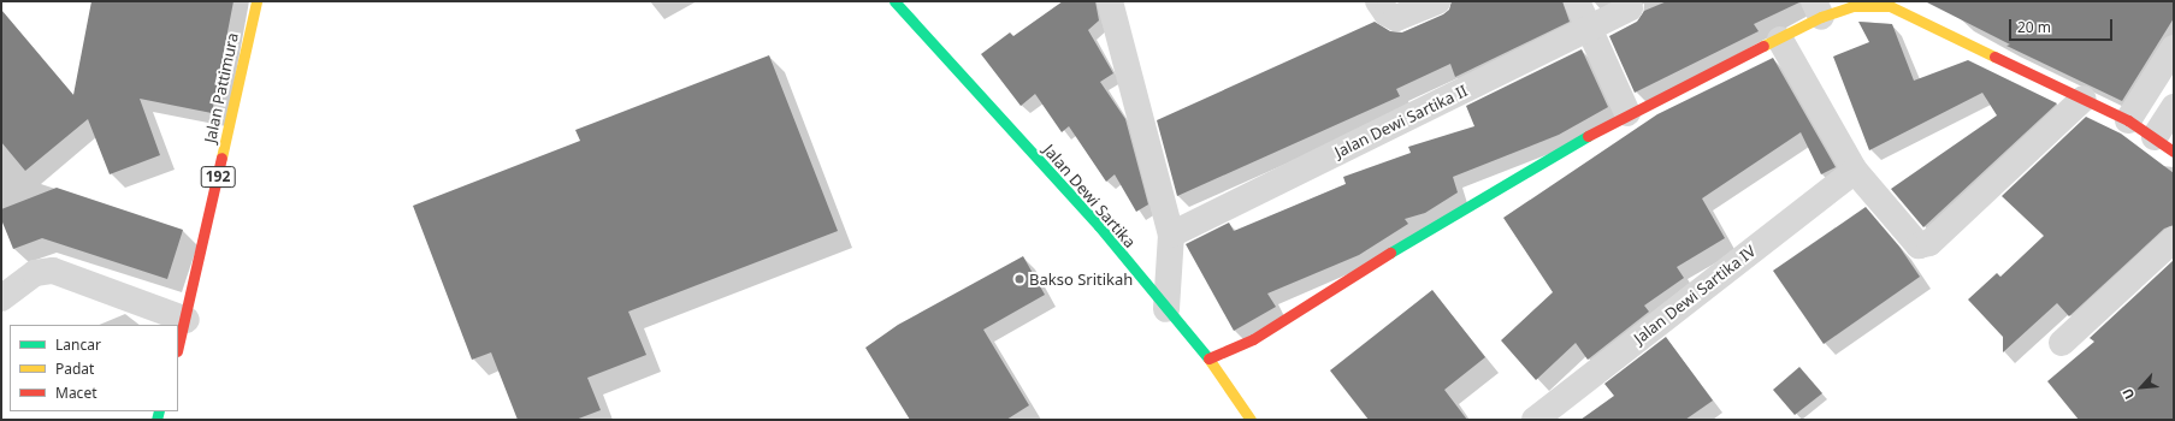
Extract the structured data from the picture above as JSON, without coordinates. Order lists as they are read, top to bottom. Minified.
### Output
{"streets":{"street":["Jalan Pattimura","Jalan Dewi Sartika II","192","Jalan Dewi Sartika","Jalan Dewi Sartika IV"]},"places":["Bakso Sritikah"],"legend":["Lancar","Padat","Macet"],"scale_bar":"20 m","north":"bottom left"}
